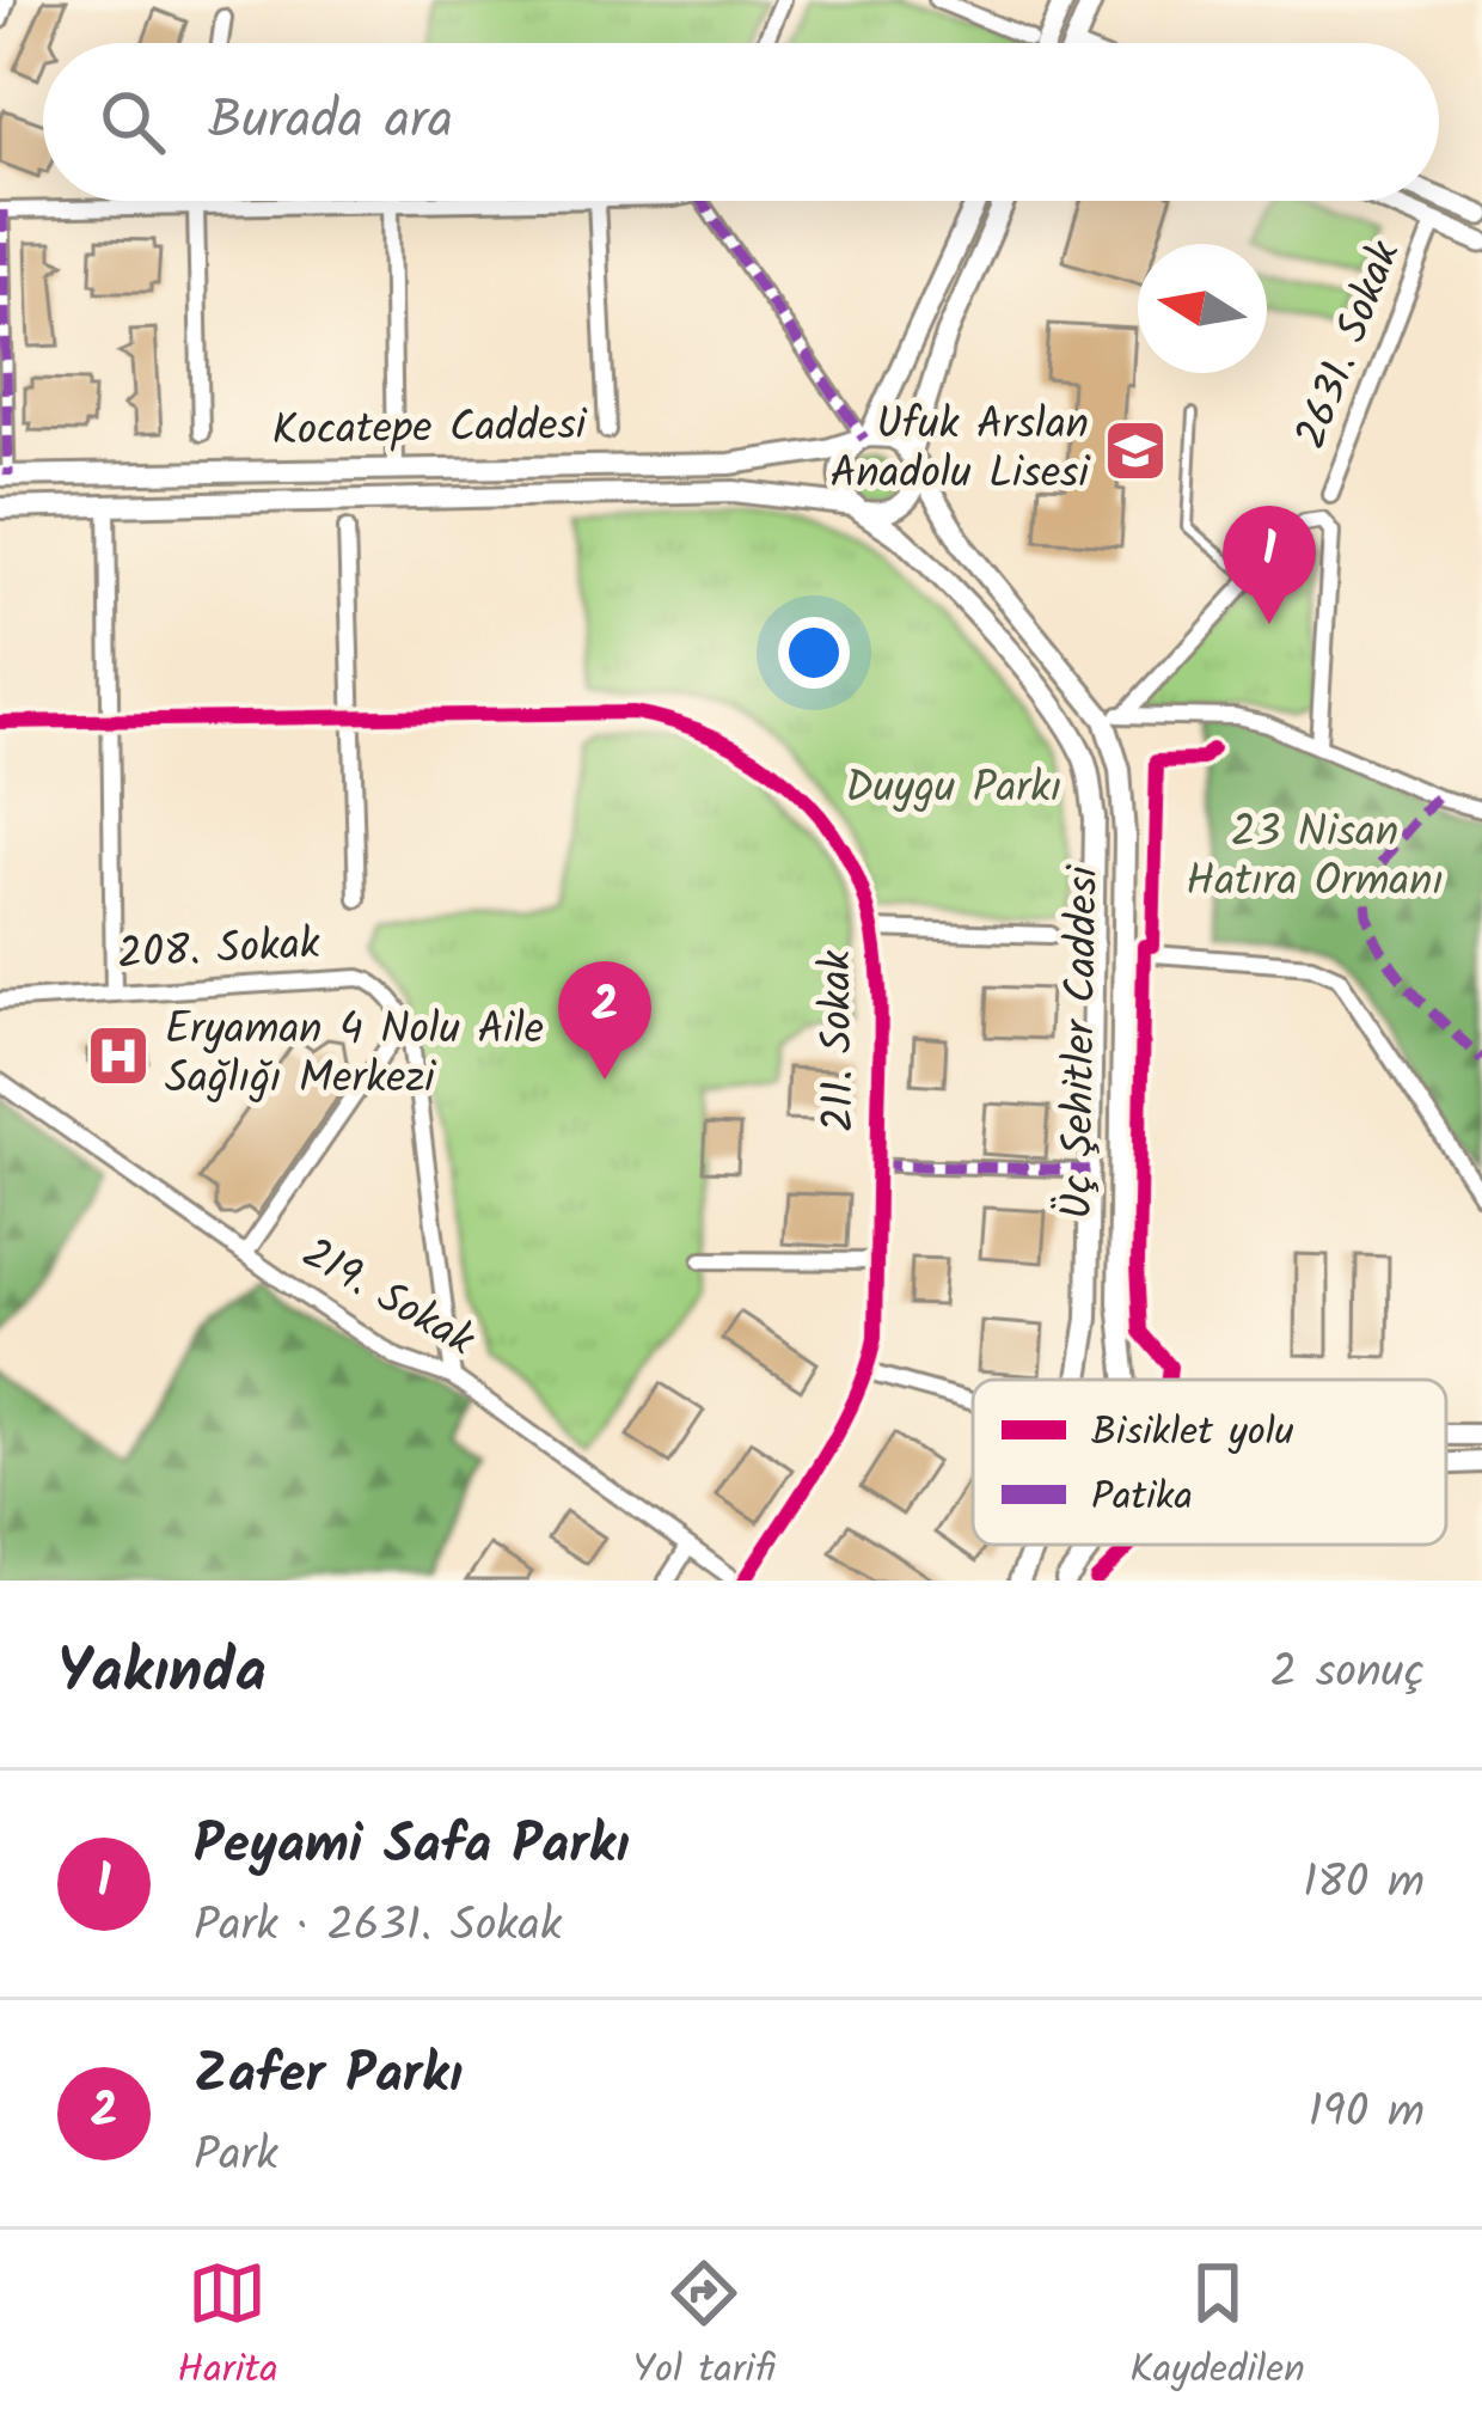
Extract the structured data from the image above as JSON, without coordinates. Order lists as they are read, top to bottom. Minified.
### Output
{"streets":{"main road":["Kocatepe Caddesi","Üç Şehitler Caddesi"],"street":["2631. Sokak","208. Sokak","211. Sokak","219. Sokak"]},"crossings":[["Kocatepe Caddesi","Üç Şehitler Caddesi"],["211. Sokak","219. Sokak"]],"parks":["Duygu Parkı","23 Nisan Hatıra Ormanı"],"places":{"school or university":["Ufuk Arslan Anadolu Lisesi"],"hospital":["Eryaman 4 Nolu Aile Sağlığı Merkezi"]},"legend":["Bisiklet yolu","Patika"],"north":"left","page":{"search":"Burada ara","pins":["1","2"],"heading":["Yakında","2 sonuç"],"list":[{"mark":"1","name":"Peyami Safa Parkı","note":"Park · 2631. Sokak","value":"180 m"},{"mark":"2","name":"Zafer Parkı","note":"Park","value":"190 m"}],"nav":["Harita","Yol tarifi","Kaydedilen"]}}
